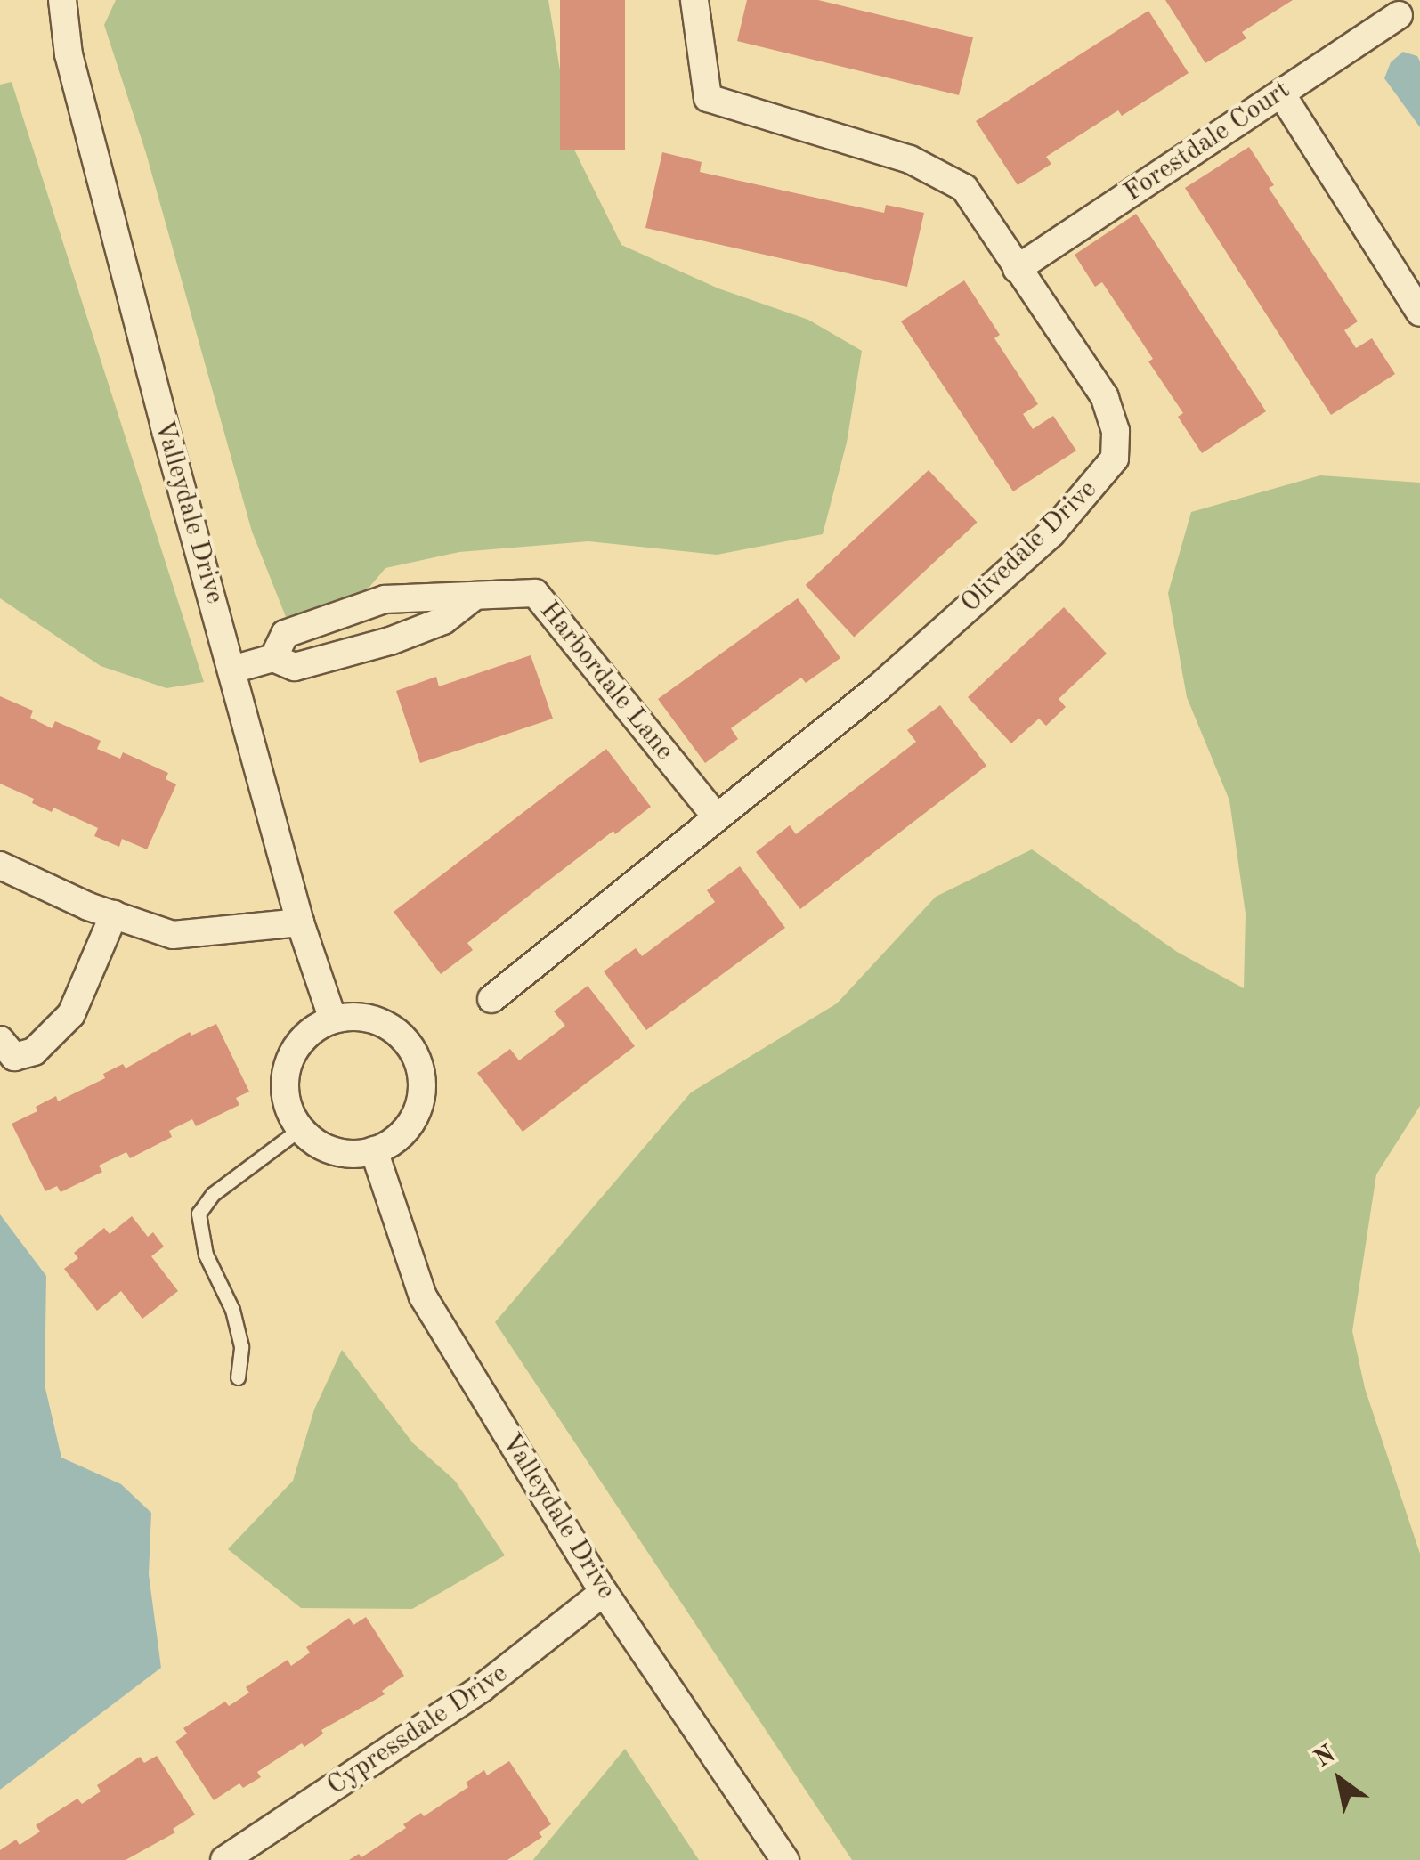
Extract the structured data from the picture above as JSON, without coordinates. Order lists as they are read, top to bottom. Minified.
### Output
{"streets":{"street":["Forestdale Court","Valleydale Drive","Olivedale Drive","Harbordale Lane","Cypressdale Drive"]},"crossings":[["Forestdale Court","Olivedale Drive"],["Valleydale Drive","Harbordale Lane"],["Valleydale Drive","Cypressdale Drive"],["Olivedale Drive","Harbordale Lane"]],"north":"top left"}
